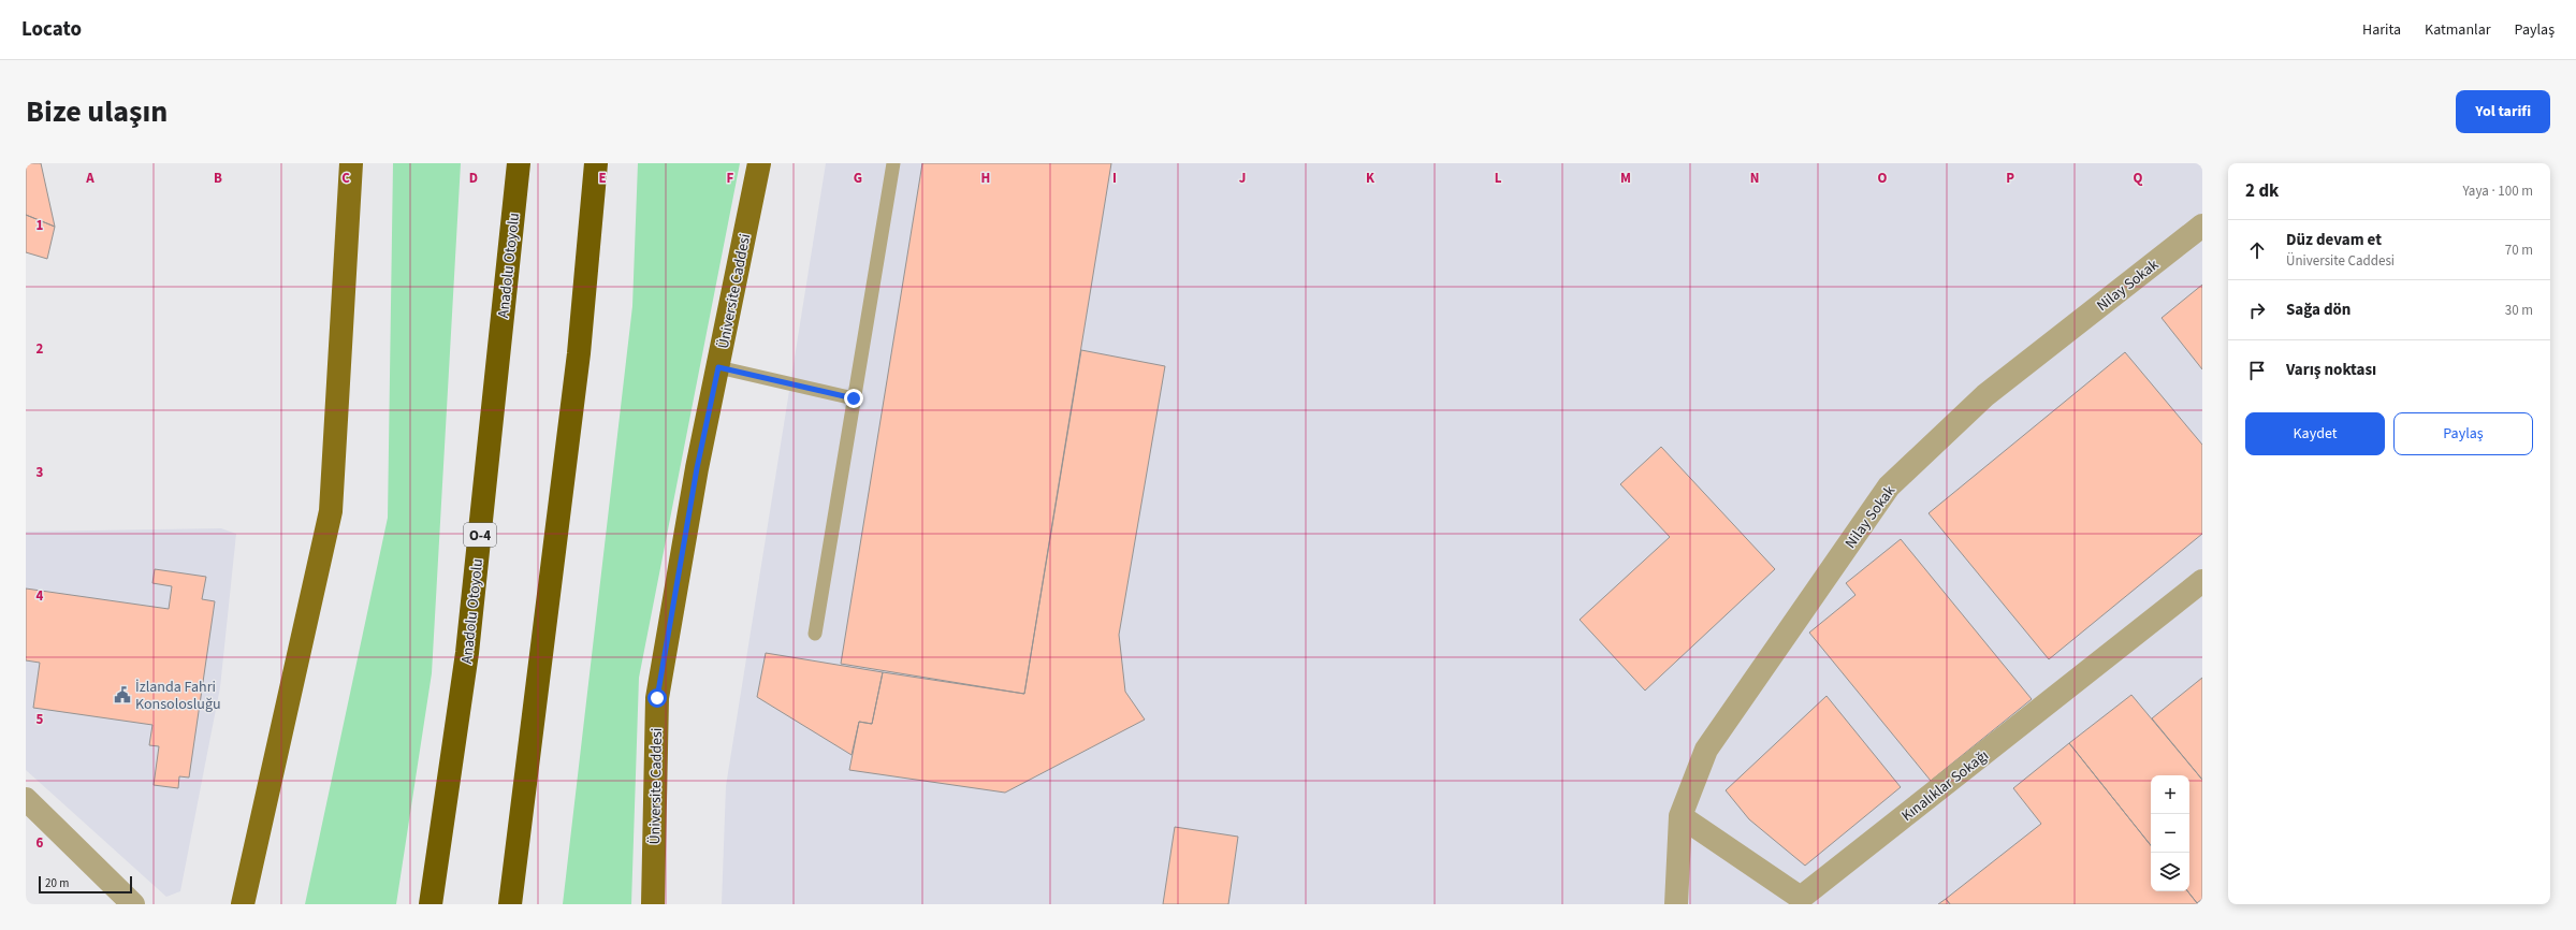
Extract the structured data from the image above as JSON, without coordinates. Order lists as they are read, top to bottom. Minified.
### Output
{"streets":{"highway":["Anadolu Otoyolu","O-4"],"main road":["Üniversite Caddesi"],"street":["Nilay Sokak","Kınalıklar Sokağı"]},"crossings":[["Nilay Sokak","Kınalıklar Sokağı"]],"places":{"public building":["İzlanda Fahri Konsolosluğu"]},"scale_bar":"20 m","page":{"header":"Locato","nav":["Harita","Katmanlar","Paylaş"],"title":"Bize ulaşın","buttons":["Yol tarifi",["Kaydet","Paylaş"]],"heading":["2 dk","Yaya · 100 m"],"list":[["Düz devam et","Üniversite Caddesi","70 m"],["Sağa dön","30 m"],"Varış noktası"],"map_buttons":["+","−"],"scale":"20 m"},"grid":{"columns":["A","B","C","D","E","F","G","H","I","J","K","L","M","N","O","P","Q"],"rows":["1","2","3","4","5","6"]}}
